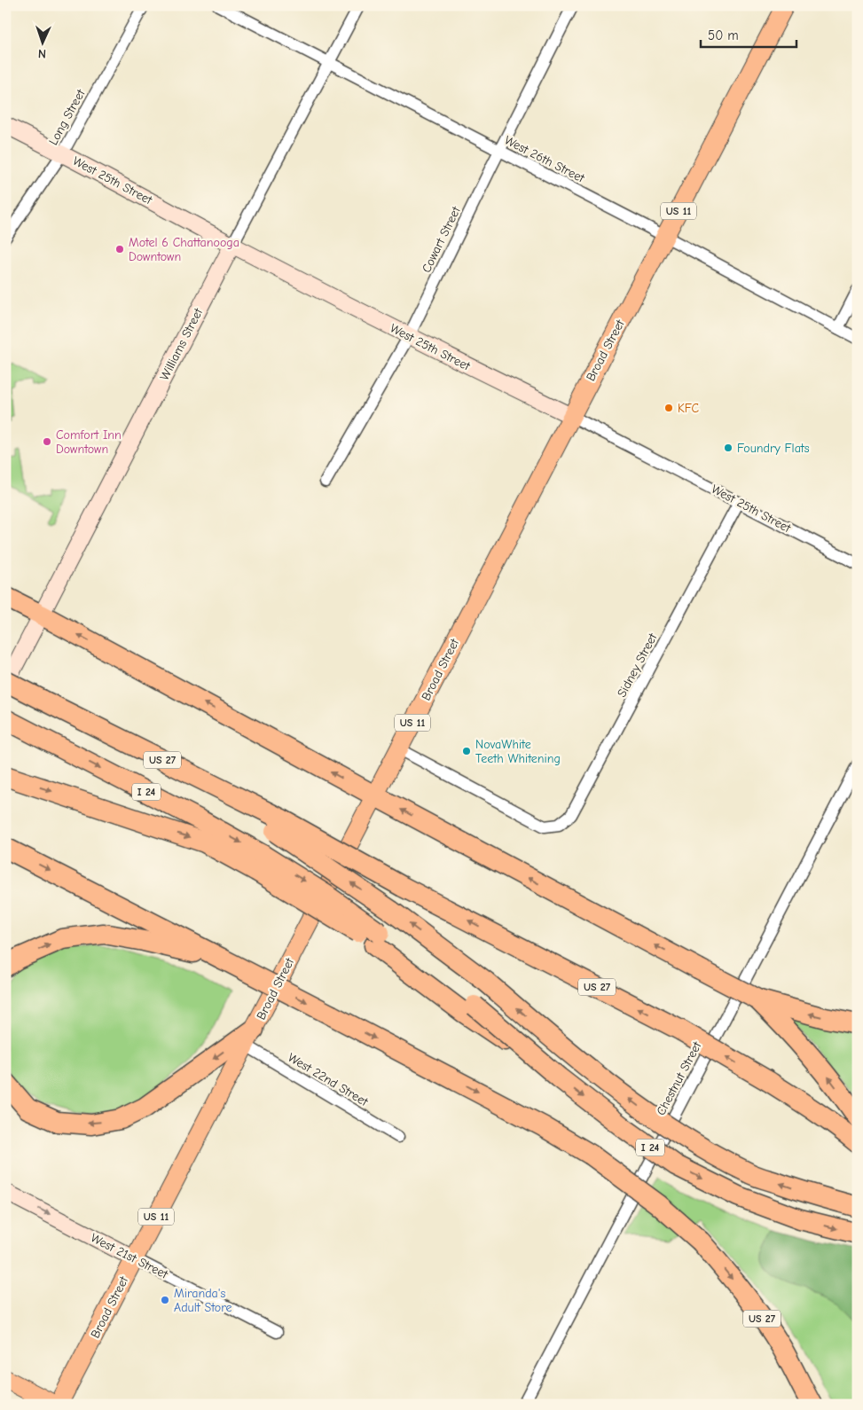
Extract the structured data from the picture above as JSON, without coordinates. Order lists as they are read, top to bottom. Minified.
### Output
{"streets":{"highway":["US 27","I 24"],"main road":["US 11","Broad Street"],"street":["Long Street","West 26th Street","West 25th Street","Cowart Street","Williams Street","Sidney Street","Chestnut Street","West 22nd Street","West 21st Street"]},"crossings":[["Long Street","West 25th Street"],["West 26th Street","Cowart Street"],["West 26th Street","Williams Street"],["West 26th Street","Broad Street"],["West 25th Street","Cowart Street"],["West 25th Street","Williams Street"],["West 25th Street","Broad Street"],["West 25th Street","Sidney Street"],["Williams Street","US 27"],["Broad Street","Sidney Street"],["Broad Street","West 22nd Street"],["Broad Street","West 21st Street"],["US 27","I 24"]],"one_way":["West 21st Street"],"places":["Motel 6 Chattanooga Downtown","KFC","Comfort Inn Downtown","Foundry Flats","NovaWhite Teeth Whitening","Miranda's Adult Store"],"scale_bar":"50 m","north":"bottom"}
